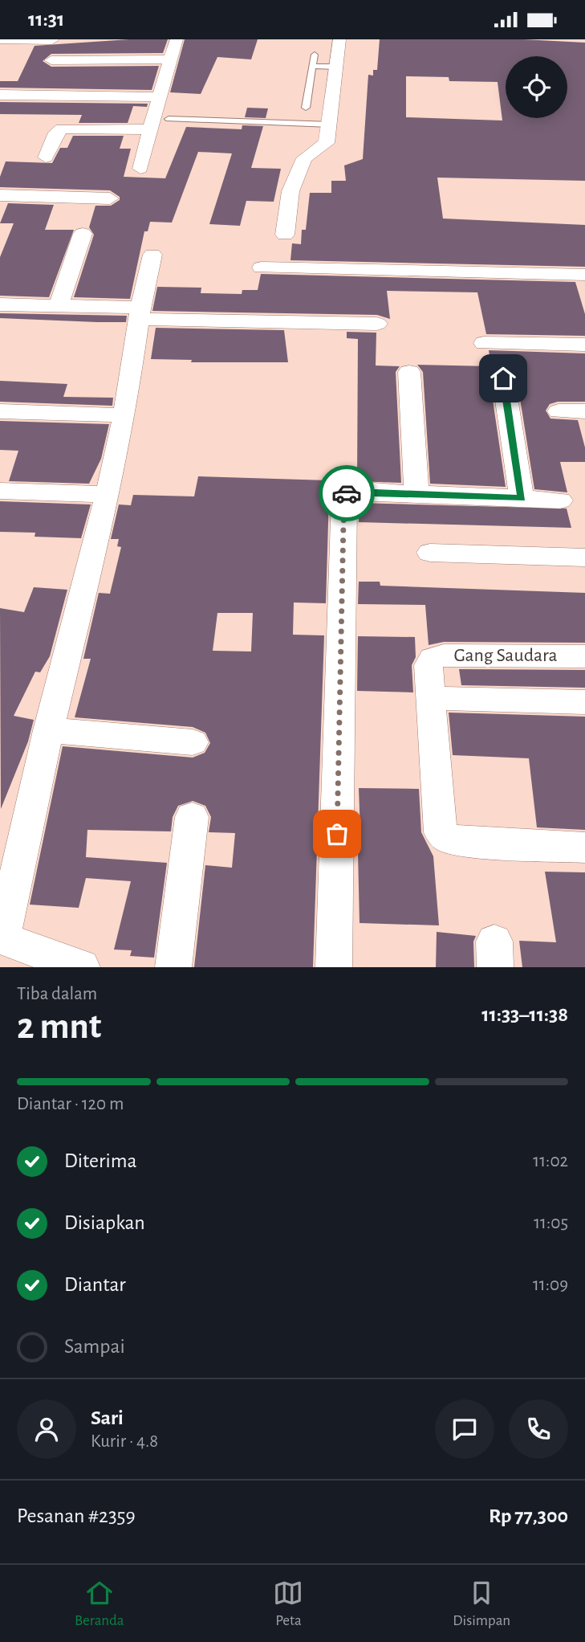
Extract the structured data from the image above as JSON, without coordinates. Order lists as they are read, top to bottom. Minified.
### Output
{"streets":{"street":["Gang Saudara"]},"page":{"status":"11:31","heading":["2 mnt","Tiba dalam","11:33–11:38"],"panel":["Sari","Kurir · 4.8","Pesanan #2359","Rp 77,300"],"bar":"Diantar · 120 m","list":[["Diterima","11:02"],["Disiapkan","11:05"],["Diantar","11:09"],"Sampai"],"tabs":["Beranda","Peta","Disimpan"]}}
